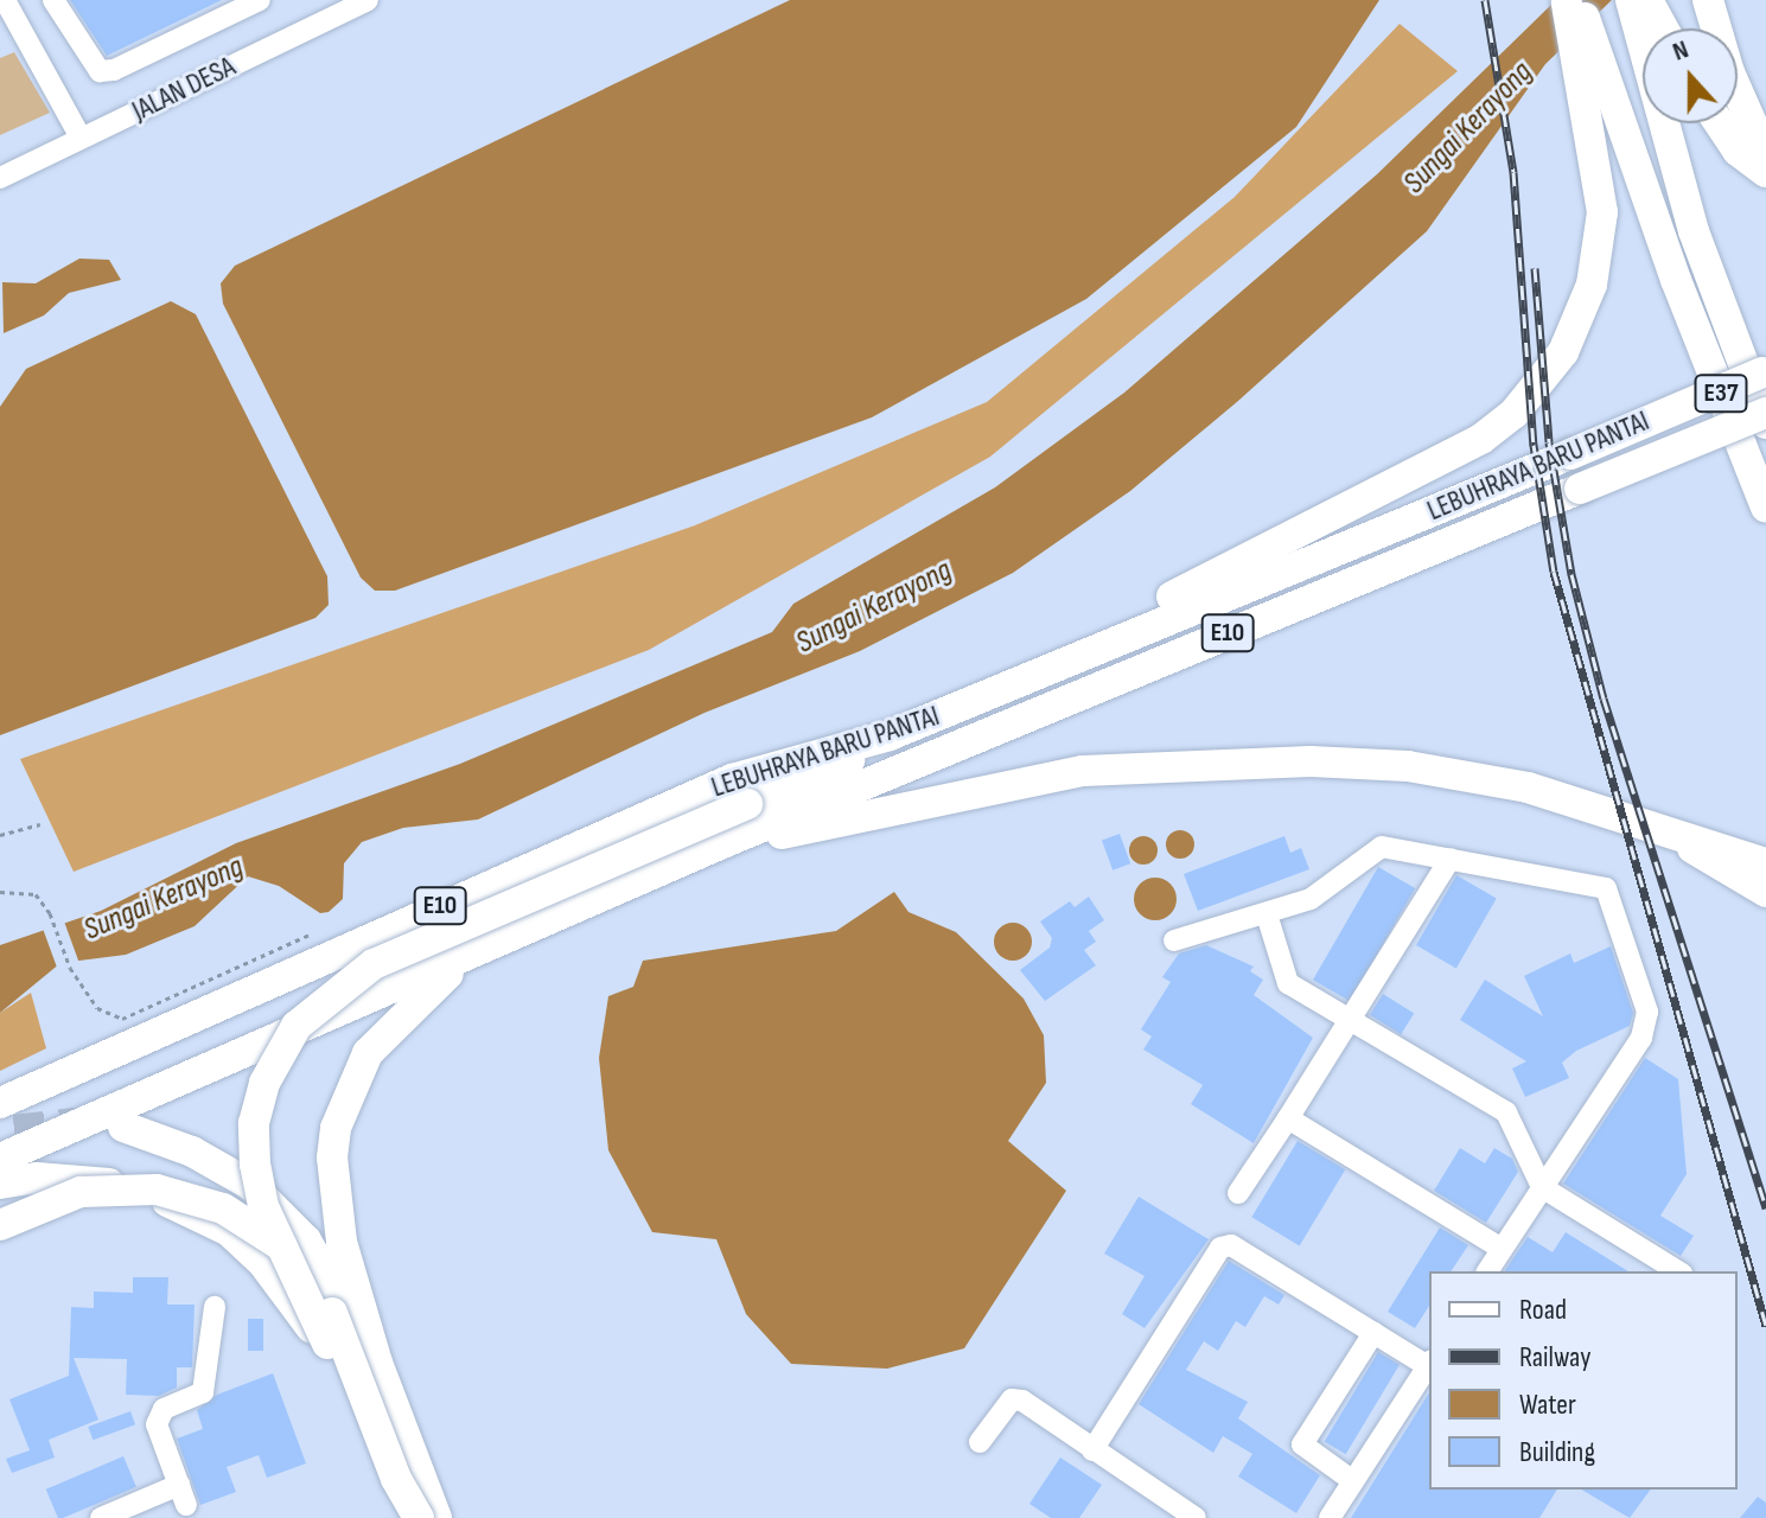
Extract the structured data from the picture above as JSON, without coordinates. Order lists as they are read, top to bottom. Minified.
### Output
{"streets":{"highway":["E37","LEBUHRAYA BARU PANTAI","E10"],"street":["JALAN DESA"]},"crossings":[["LEBUHRAYA BARU PANTAI","E10"]],"water":["Sungai Kerayong"],"legend":["Road","Railway","Water","Building"],"north":"top"}
